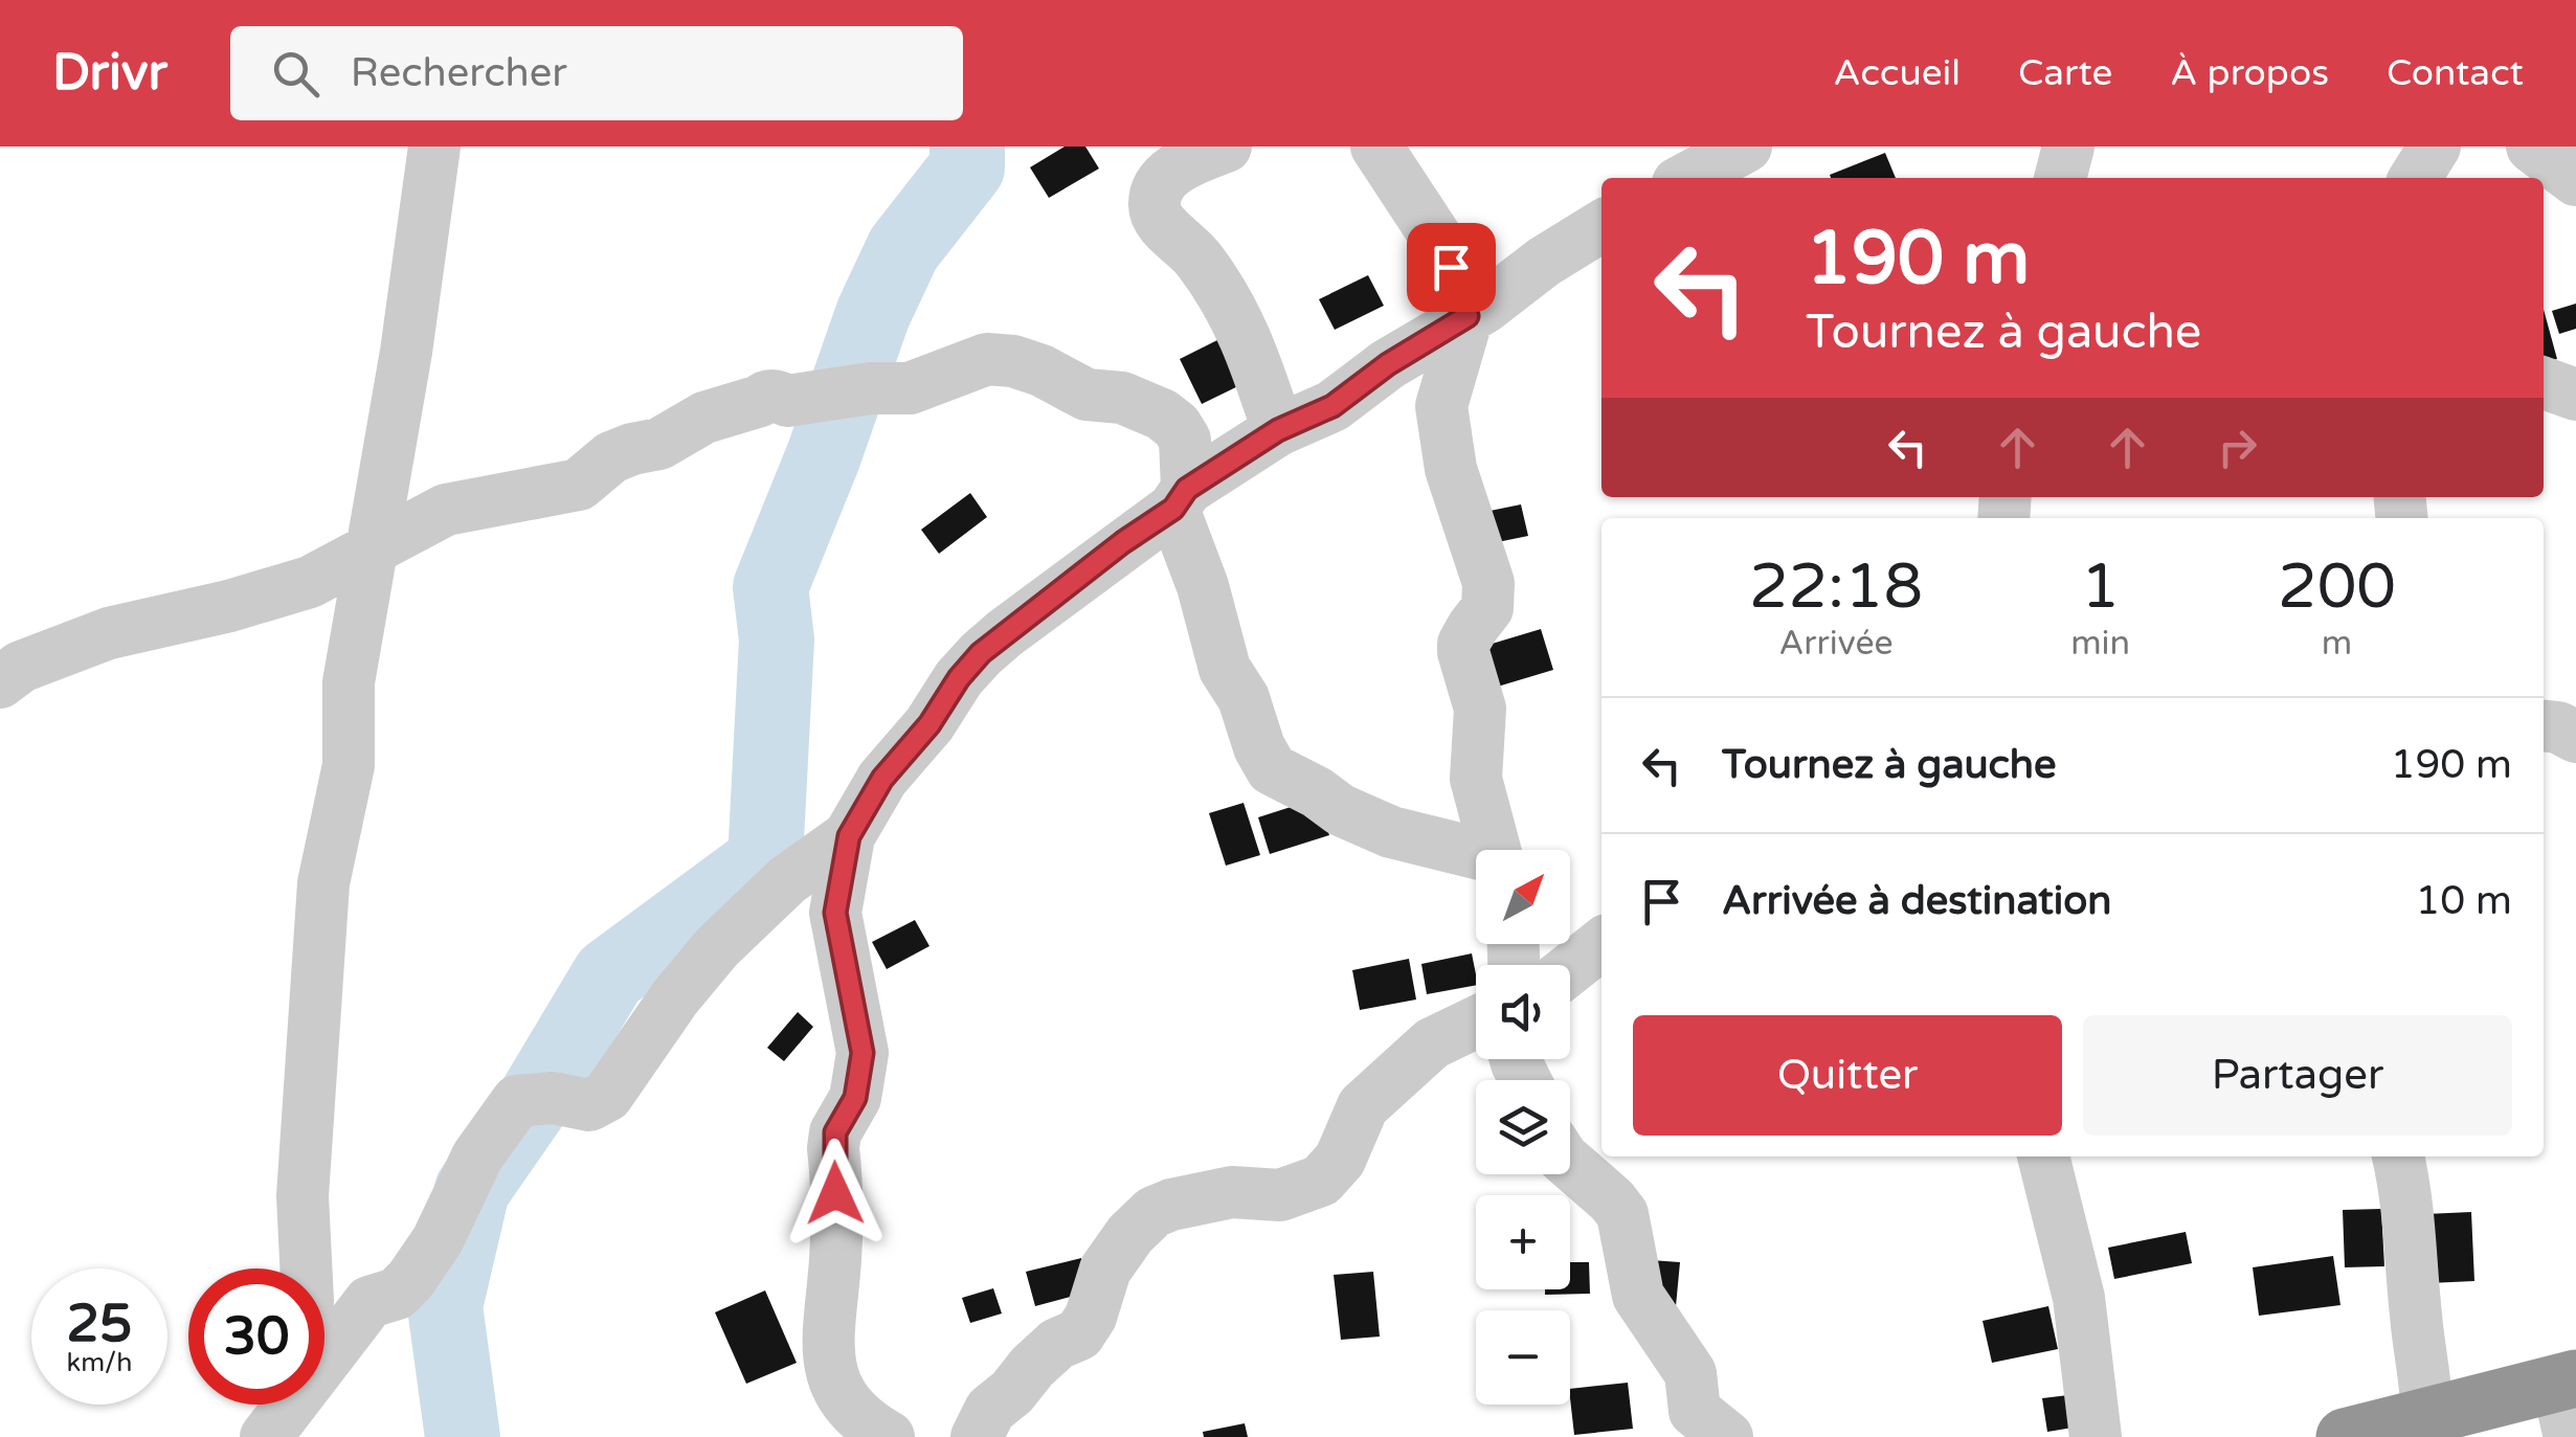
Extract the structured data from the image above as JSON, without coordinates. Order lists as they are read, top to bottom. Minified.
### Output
{"north":"top right","page":{"header":"Drivr","search":"Rechercher","nav":["Accueil","Carte","À propos","Contact"],"turn":["190 m","Tournez à gauche"],"eta":["22:18","Arrivée","1","min","200","m"],"list":[{"name":"Tournez à gauche","value":"190 m"},{"name":"Arrivée à destination","value":"10 m"}],"map_buttons":["+","−"],"buttons":["Quitter","Partager"],"speed":"25 km/h","limit":"30"}}
